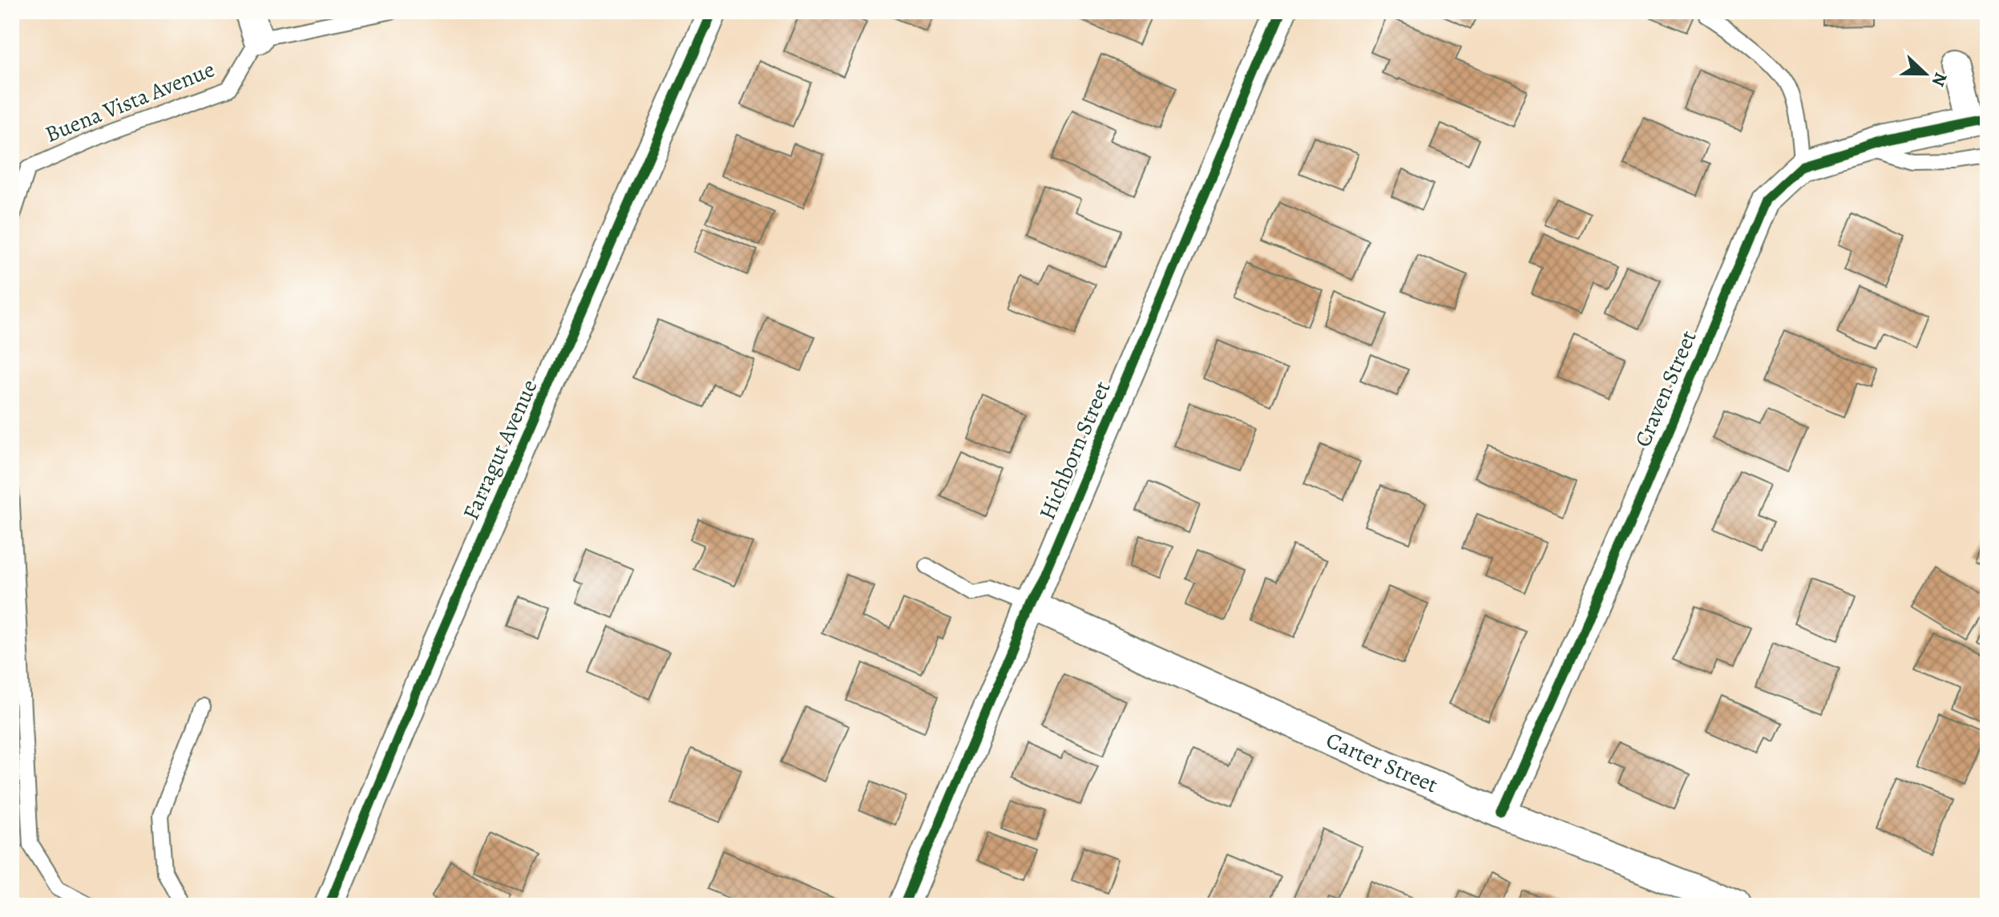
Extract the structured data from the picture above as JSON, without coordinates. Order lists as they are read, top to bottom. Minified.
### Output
{"streets":{"street":["Craven Street","Farragut Avenue","Hichborn Street","Carter Street"],"lane":["Buena Vista Avenue"]},"crossings":[["Craven Street","Carter Street"],["Hichborn Street","Carter Street"]],"north":"right"}
